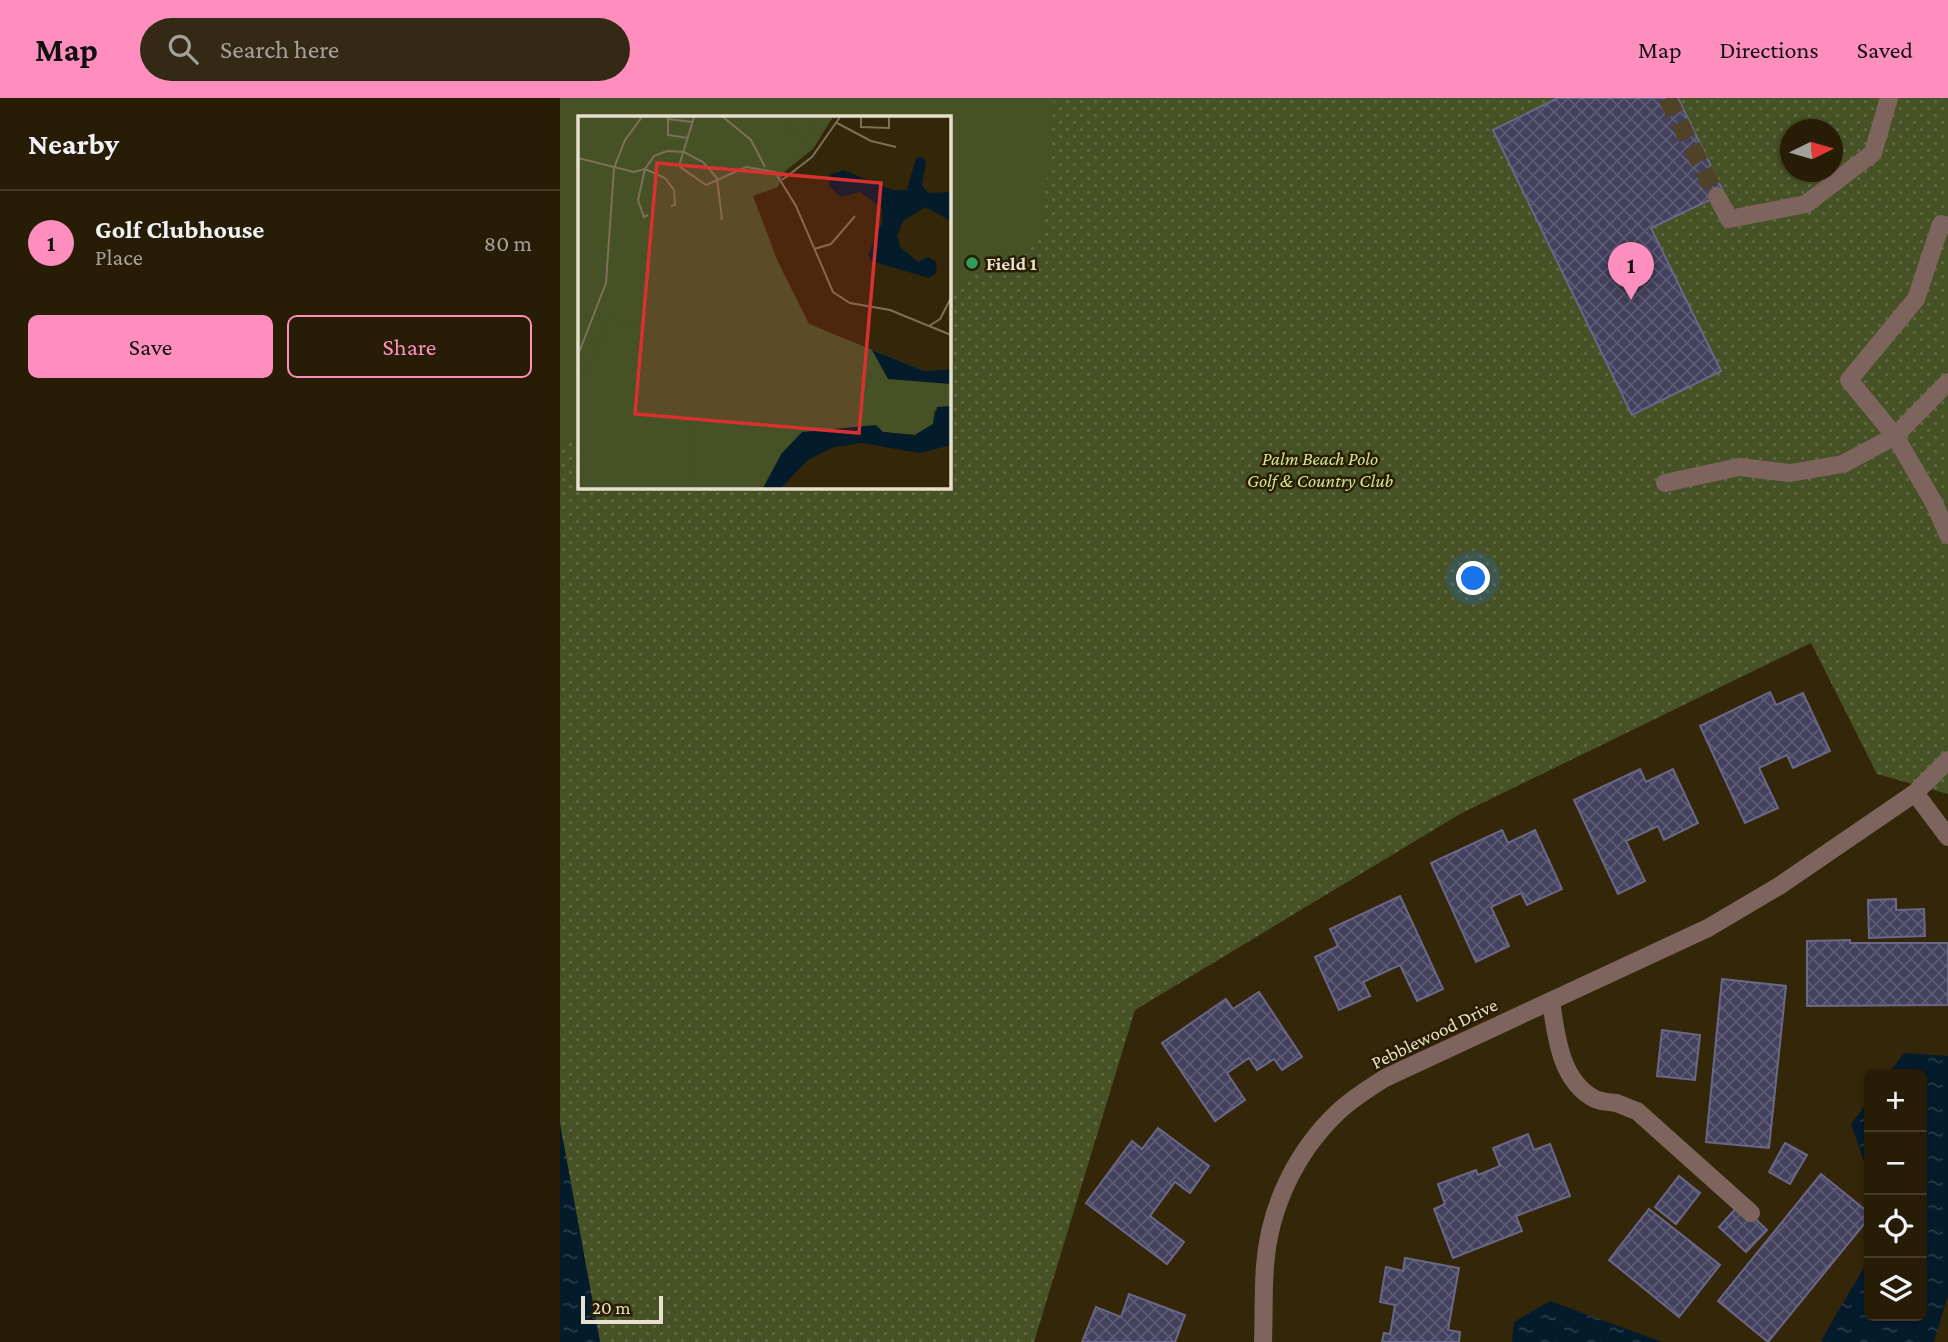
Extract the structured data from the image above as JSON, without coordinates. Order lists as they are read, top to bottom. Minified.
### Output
{"streets":{"street":["Pebblewood Drive"]},"parks":["Palm Beach Polo Golf & Country Club"],"places":["Field 1"],"scale_bar":"20 m","north":"right","page":{"header":"Map","search":"Search here","nav":["Map","Directions","Saved"],"heading":"Nearby","list":[{"mark":"1","name":"Golf Clubhouse","note":"Place","value":"80 m"}],"pins":"1","buttons":["Save","Share"],"map_buttons":["+","−"],"scale":"20 m"}}
